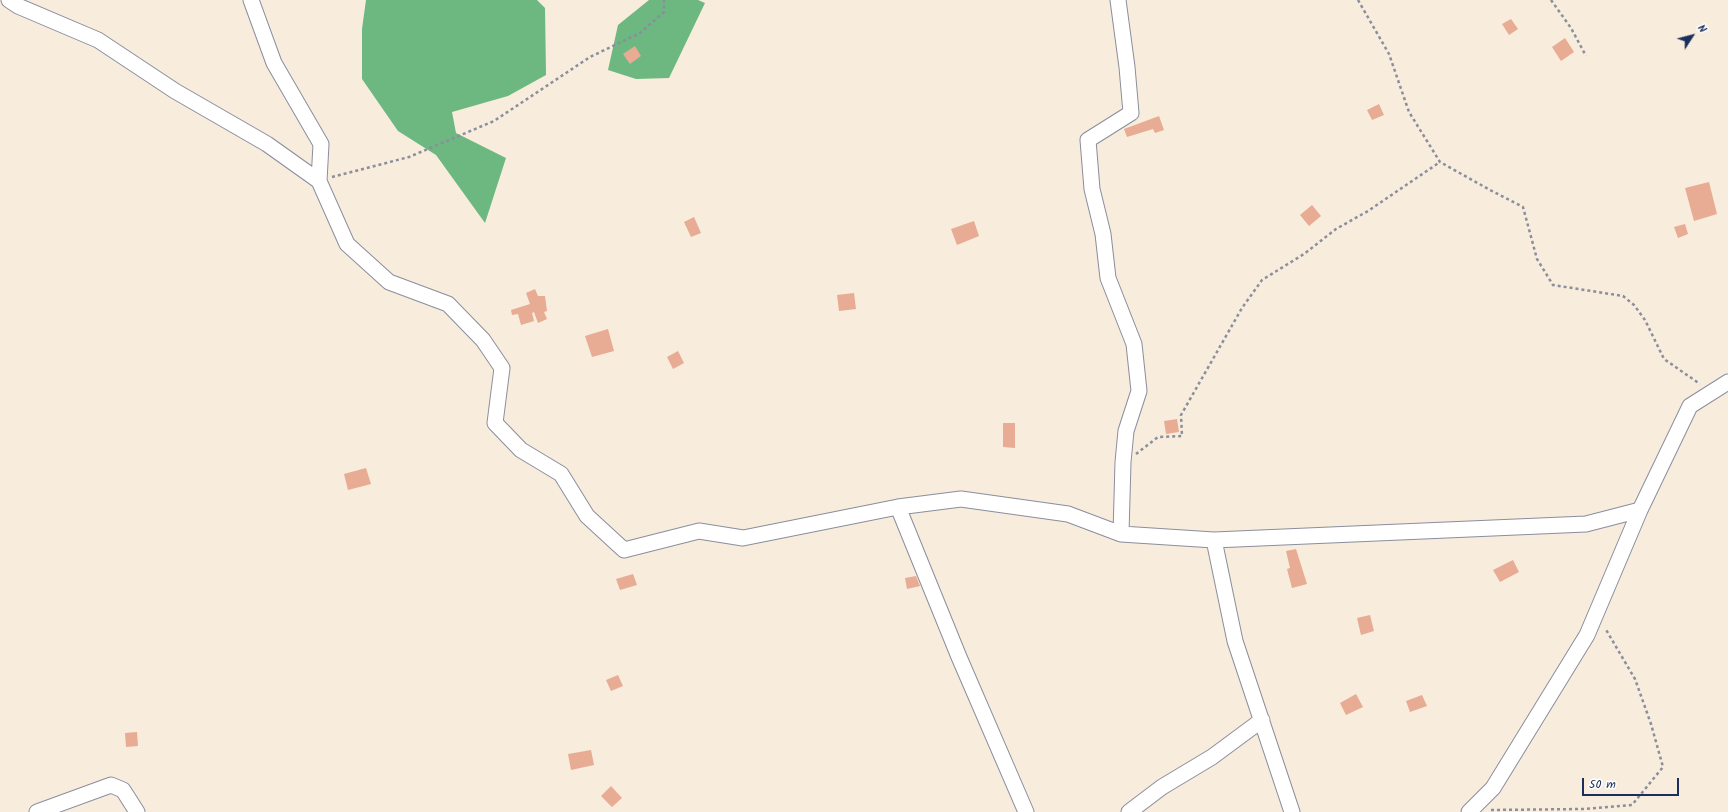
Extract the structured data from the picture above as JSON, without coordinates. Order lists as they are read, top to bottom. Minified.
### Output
{"scale_bar":"50 m","north":"top right"}
